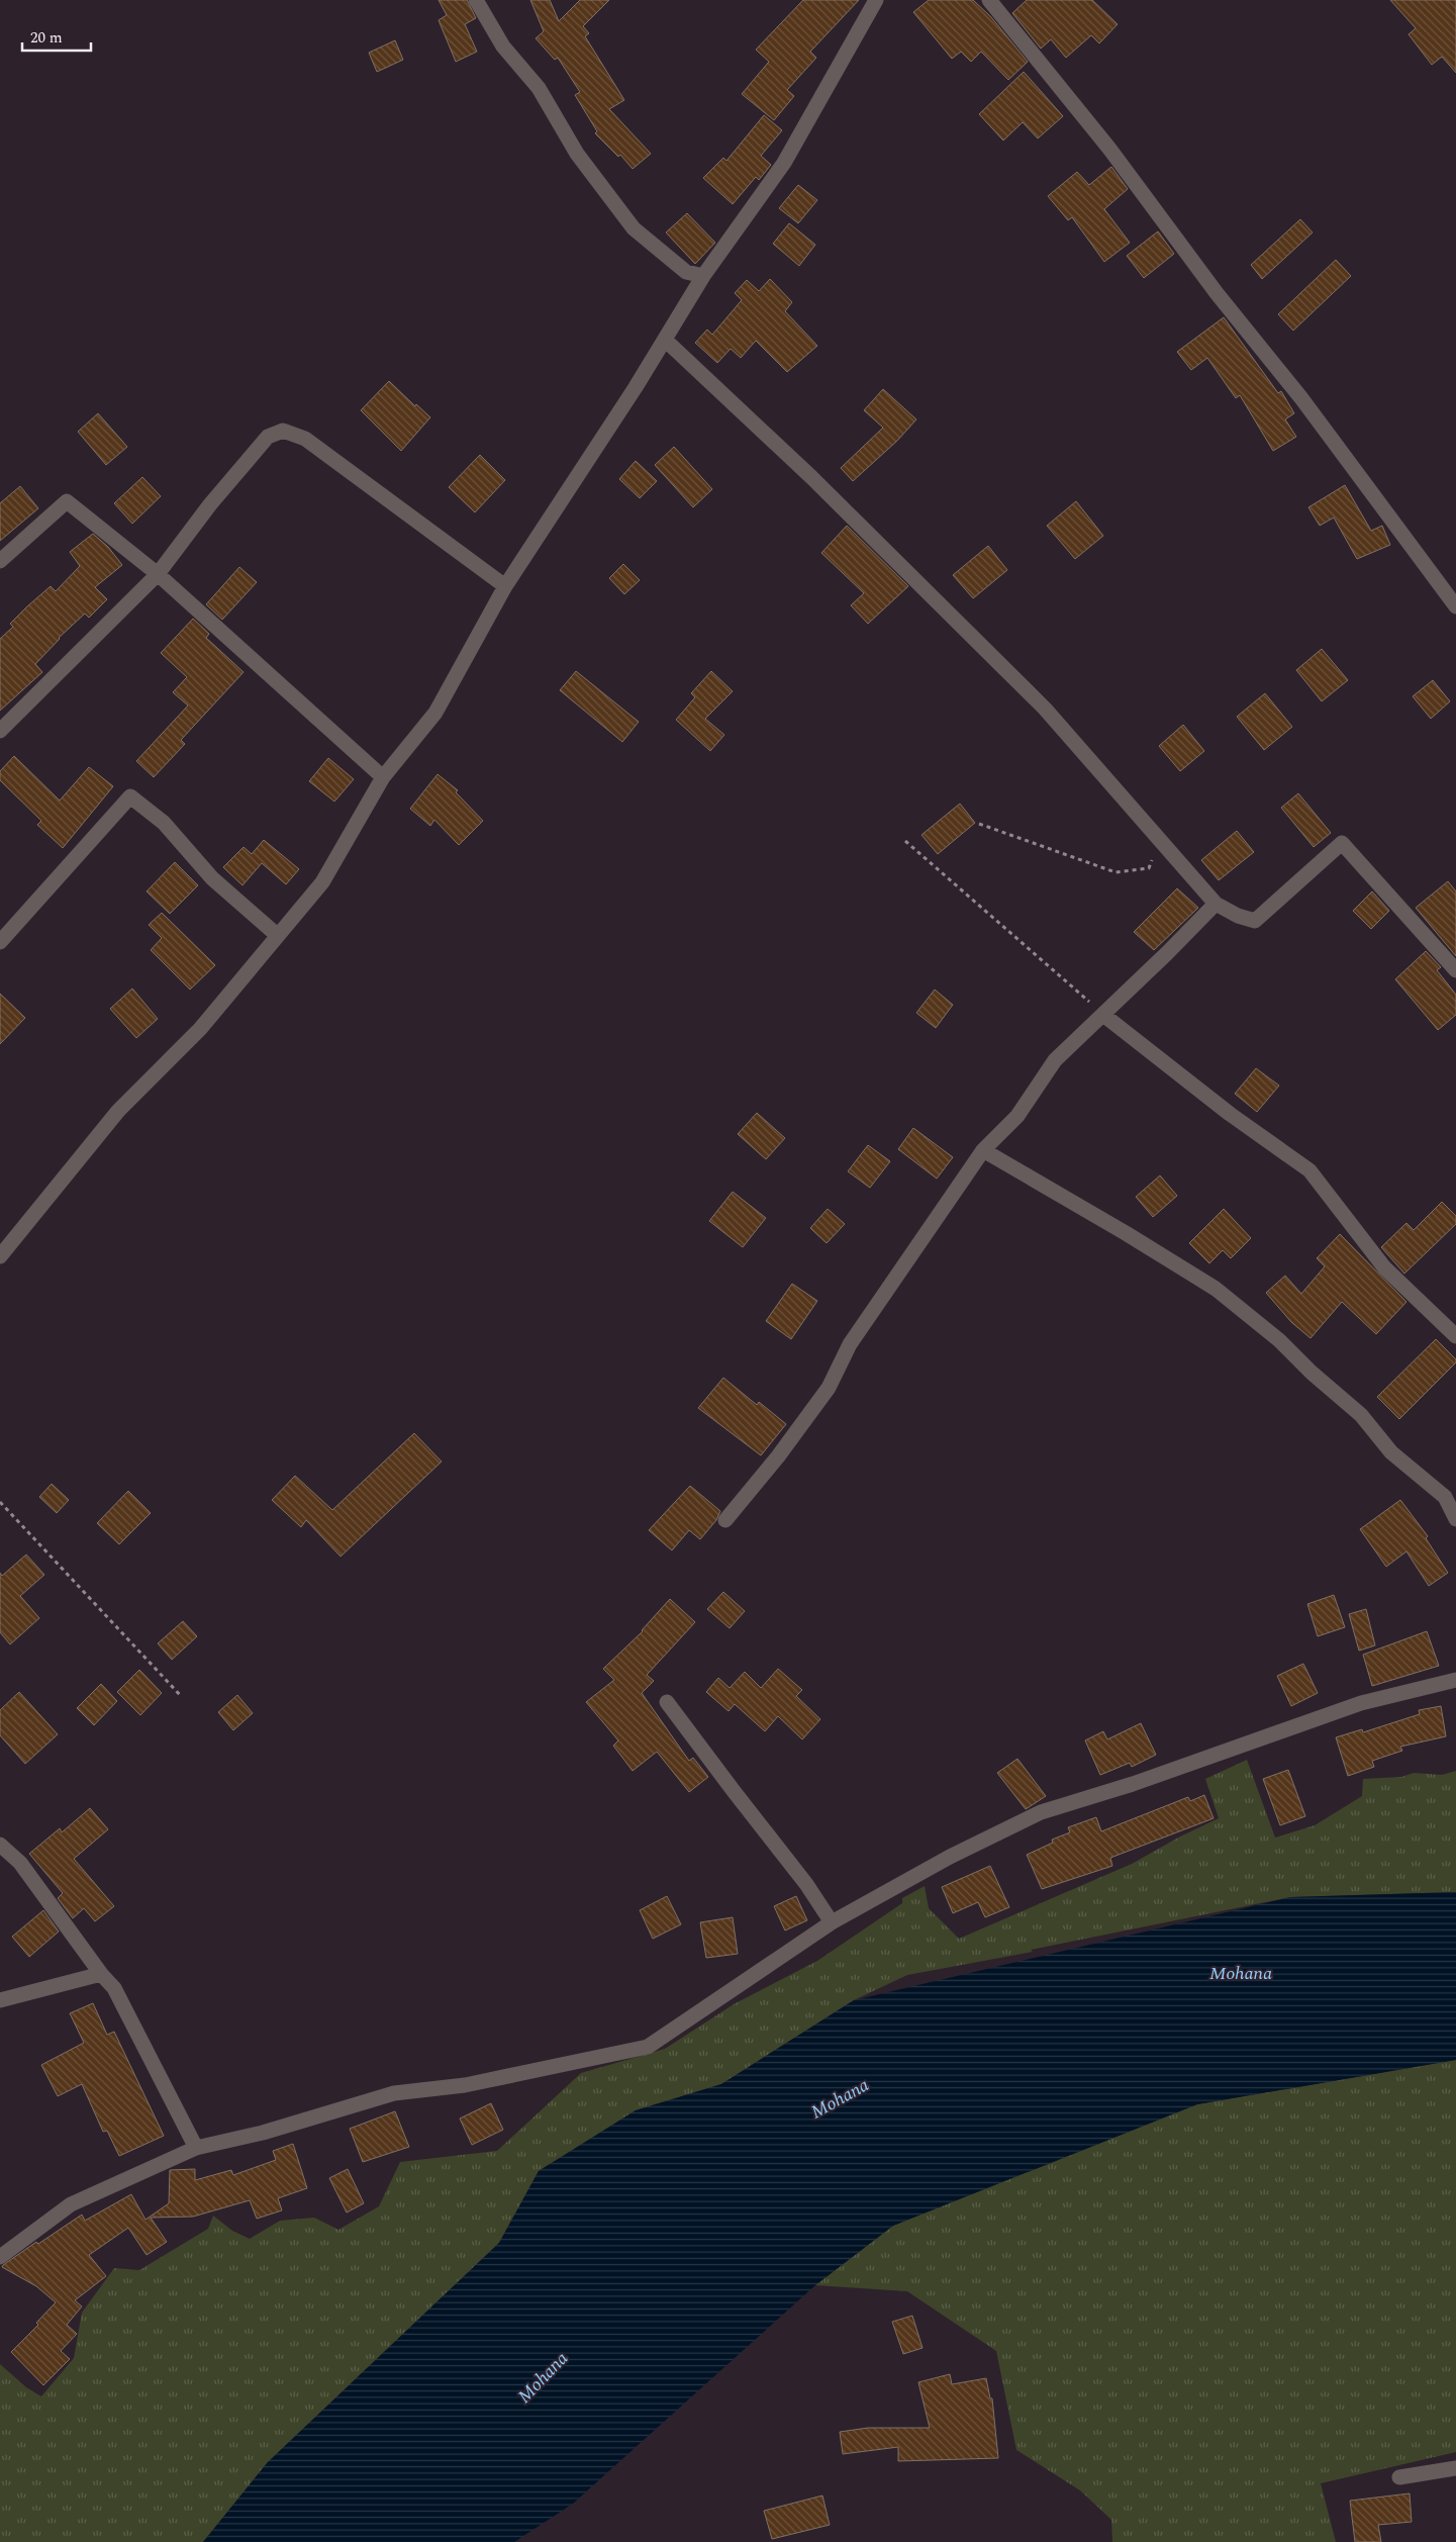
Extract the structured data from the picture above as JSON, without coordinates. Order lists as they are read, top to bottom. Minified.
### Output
{"water":["Mohana"],"scale_bar":"20 m"}
